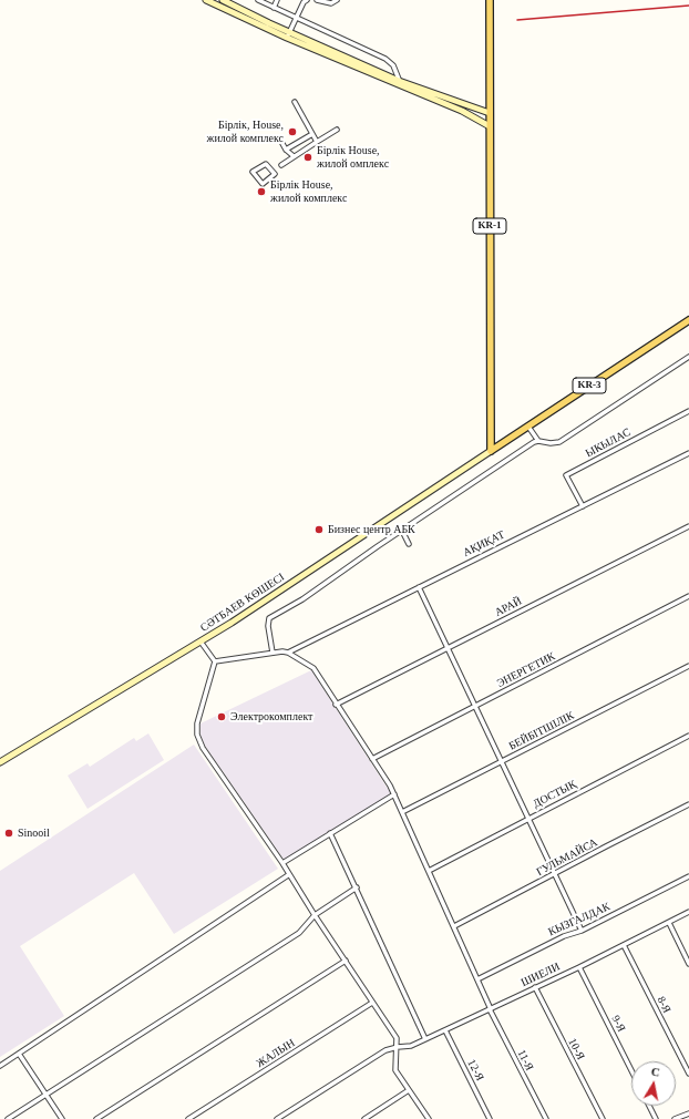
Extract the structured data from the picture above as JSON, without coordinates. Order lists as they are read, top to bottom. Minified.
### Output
{"streets":{"main road":["KR-1","KR-3","СӘТБАЕВ КӨШЕСІ"],"street":["ЫКЫЛАС","АҚИҚАТ","АРАЙ","ЭНЕРГЕТИК","БЕЙБІТШІЛІК","ДОСТЫҚ","ГУЛЬМАЙСА","КЫЗГАЛДАК","ШИЕЛИ","8-Я","9-Я","10-Я","ЖАЛЫН","11-Я","12-Я"]},"crossings":[["KR-1","KR-3"],["KR-1","СӘТБАЕВ КӨШЕСІ"],["KR-3","СӘТБАЕВ КӨШЕСІ"],["ЫКЫЛАС","АҚИҚАТ"],["АҚИҚАТ","11-Я"],["АРАЙ","11-Я"],["ЭНЕРГЕТИК","11-Я"],["БЕЙБІТШІЛІК","11-Я"],["ДОСТЫҚ","11-Я"],["ГУЛЬМАЙСА","11-Я"],["КЫЗГАЛДАК","11-Я"],["ШИЕЛИ","8-Я"],["ШИЕЛИ","9-Я"],["ШИЕЛИ","10-Я"],["ШИЕЛИ","11-Я"],["ШИЕЛИ","12-Я"]],"places":["Бірлік, House, жилой комплекс","Бірлік House, жилой омплекс","Бірлік House, жилой комплекс","Бизнес центр АБК","Электрокомплект","Sinooil"],"north":"top"}
